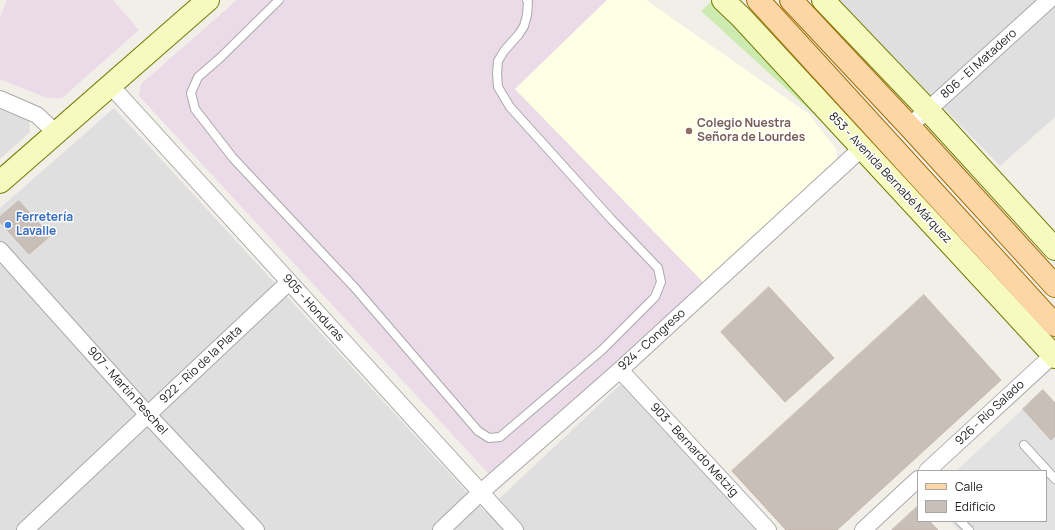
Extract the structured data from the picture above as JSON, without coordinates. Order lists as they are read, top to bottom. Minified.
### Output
{"streets":{"main road":["853 - Avenida Bernabé Márquez"],"street":["806 - El Matadero","905 - Honduras","924 - Congreso","922 - Río de la Plata","907 - Martín Peschel","926 - Río Salado","903 - Bernardo Metzig"]},"crossings":[["853 - Avenida Bernabé Márquez","924 - Congreso"],["853 - Avenida Bernabé Márquez","926 - Río Salado"],["905 - Honduras","924 - Congreso"],["905 - Honduras","922 - Río de la Plata"],["924 - Congreso","903 - Bernardo Metzig"],["922 - Río de la Plata","907 - Martín Peschel"]],"places":["Colegio Nuestra Señora de Lourdes","Ferretería Lavalle"],"legend":["Calle","Edificio"]}
